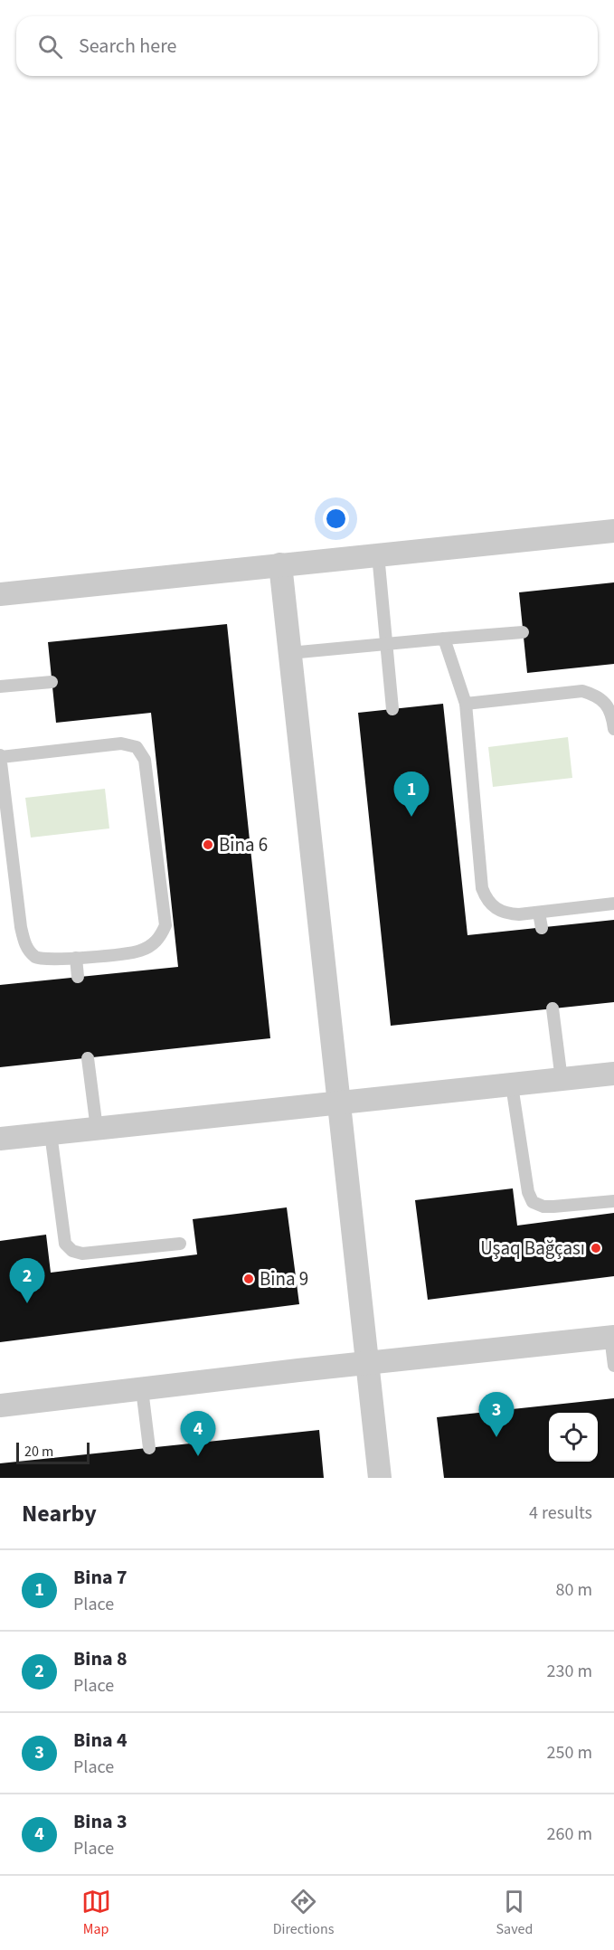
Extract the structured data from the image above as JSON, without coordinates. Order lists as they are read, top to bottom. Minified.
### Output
{"places":["Bina 6","Uşaq Bağçası","Bina 9"],"scale_bar":"20 m","page":{"search":"Search here","pins":["1","2","3","4"],"scale":"20 m","heading":["Nearby","4 results"],"list":[{"mark":"1","name":"Bina 7","note":"Place","value":"80 m"},{"mark":"2","name":"Bina 8","note":"Place","value":"230 m"},{"mark":"3","name":"Bina 4","note":"Place","value":"250 m"},{"mark":"4","name":"Bina 3","note":"Place","value":"260 m"}],"nav":["Map","Directions","Saved"]}}
